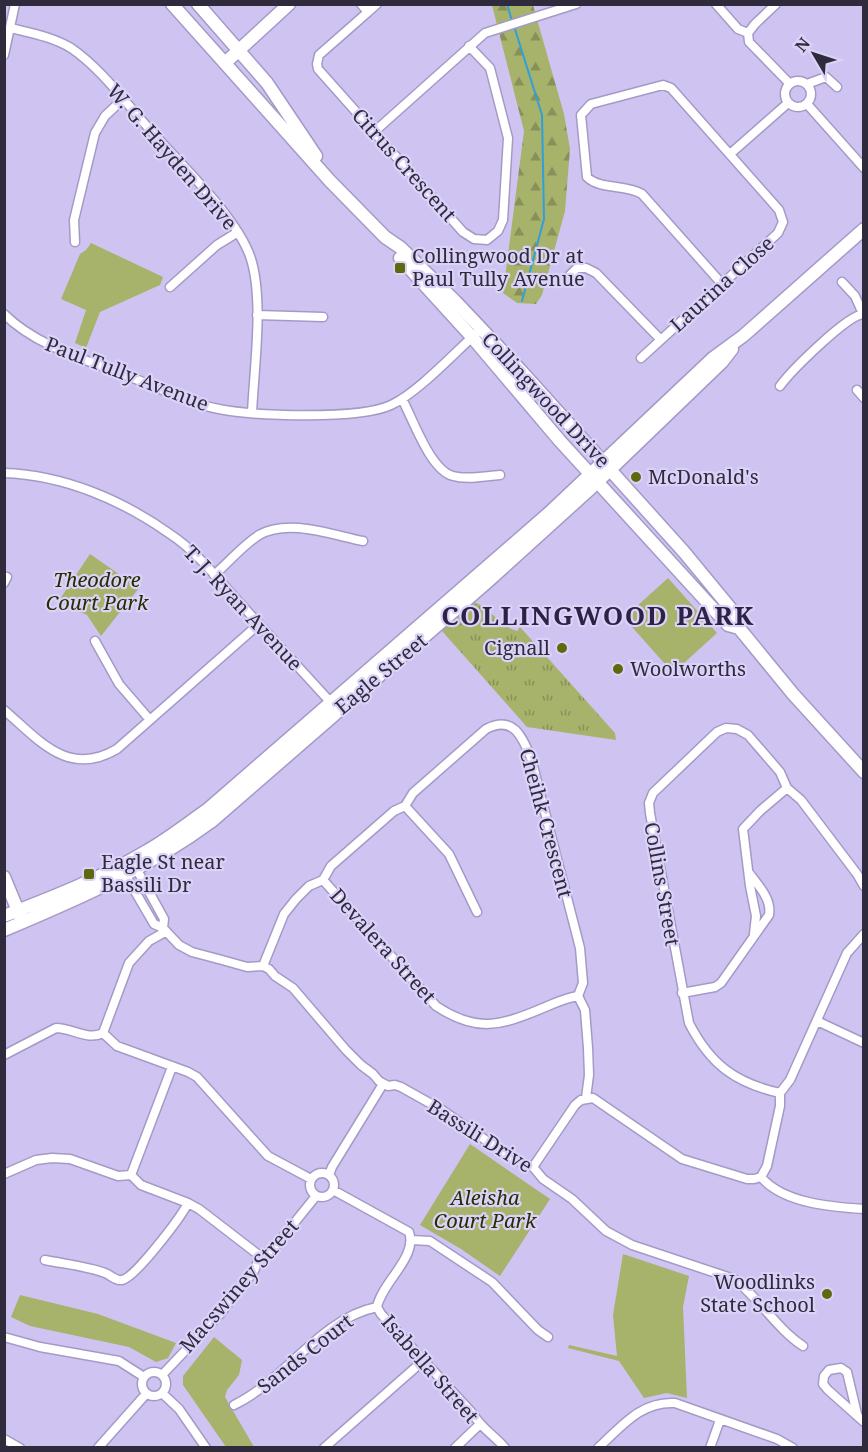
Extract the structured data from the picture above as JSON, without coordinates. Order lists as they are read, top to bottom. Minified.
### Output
{"streets":{"main road":["Collingwood Drive","Eagle Street"],"street":["W. G. Hayden Drive","Citrus Crescent","Laurina Close","Paul Tully Avenue","T. J. Ryan Avenue","Cheihk Crescent","Collins Street","Devalera Street","Bassili Drive","Macswiney Street","Sands Court","Isabella Street"]},"crossings":[["W. G. Hayden Drive","Paul Tully Avenue"],["Paul Tully Avenue","Collingwood Drive"],["Collingwood Drive","Eagle Street"],["T. J. Ryan Avenue","Eagle Street"],["Cheihk Crescent","Devalera Street"],["Cheihk Crescent","Bassili Drive"],["Sands Court","Isabella Street"]],"districts":["COLLINGWOOD PARK"],"parks":["Theodore Court Park","Aleisha Court Park"],"places":{"transit":["Collingwood Dr at Paul Tully Avenue","Eagle St near Bassili Dr"],"other":["McDonald's","Cignall","Woolworths","Woodlinks State School"]},"north":"top left"}
